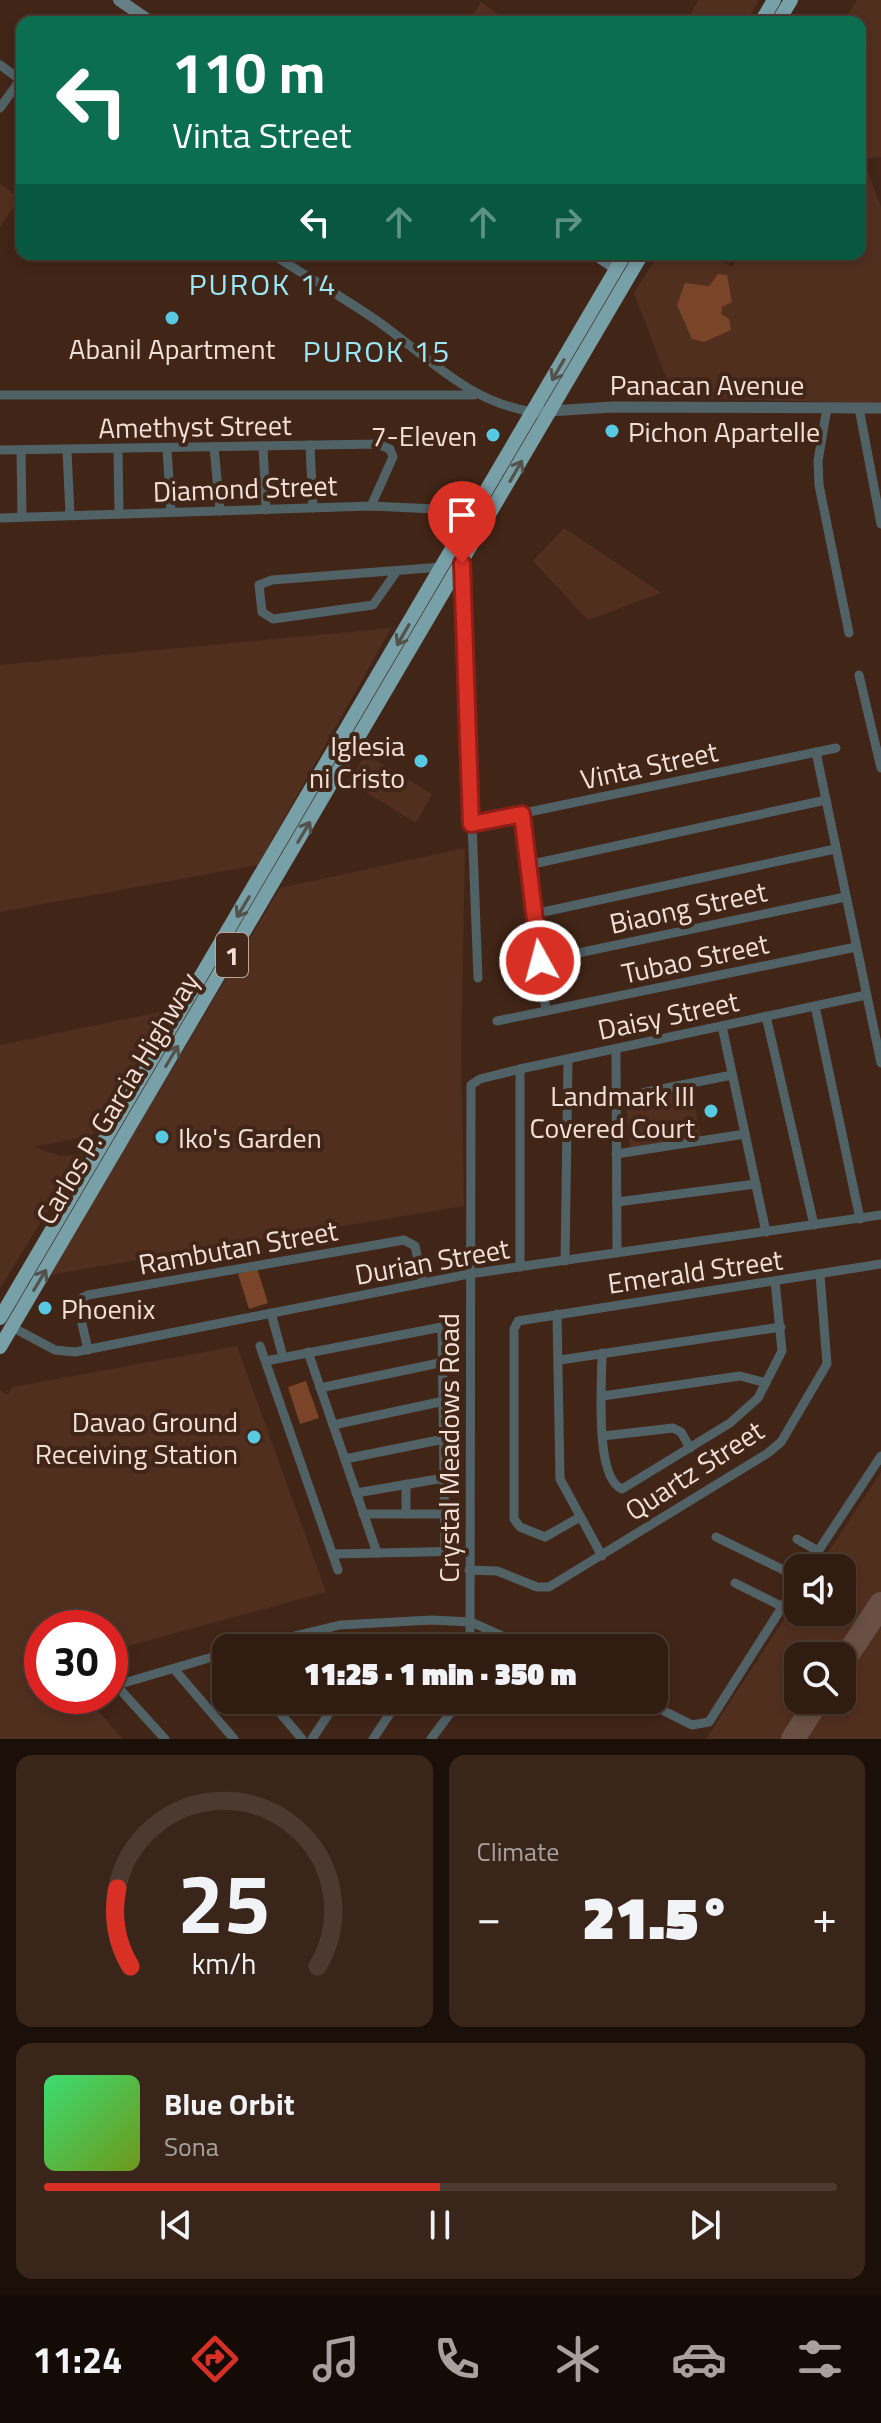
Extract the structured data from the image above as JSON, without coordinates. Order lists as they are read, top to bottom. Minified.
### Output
{"streets":{"highway":["1","Carlos P. Garcia Highway"],"street":["Panacan Avenue","Amethyst Street","Diamond Street","Vinta Street","Biaong Street","Tubao Street","Daisy Street","Rambutan Street","Durian Street","Emerald Street","Crystal Meadows Road","Quartz Street"]},"crossings":[["Panacan Avenue","Carlos P. Garcia Highway"],["Amethyst Street","Diamond Street"],["Diamond Street","Carlos P. Garcia Highway"],["Daisy Street","Crystal Meadows Road"],["Carlos P. Garcia Highway","Durian Street"],["Rambutan Street","Durian Street"],["Durian Street","Crystal Meadows Road"],["Emerald Street","Quartz Street"],["Crystal Meadows Road","Quartz Street"]],"districts":["PUROK 14","PUROK 15"],"places":["Abanil Apartment","Pichon Apartelle","7-Eleven","Iglesia ni Cristo","Landmark III Covered Court","Iko's Garden","Phoenix","Davao Ground Receiving Station"],"page":{"turn":["110 m","Vinta Street"],"limit":"30","trip":"11:25 · 1 min · 350 m","tile":"Climate","heat":["−","21.5°","+"],"song":["Blue Orbit","Sona"],"tabs":"11:24","gauge":["25","km/h"]}}
